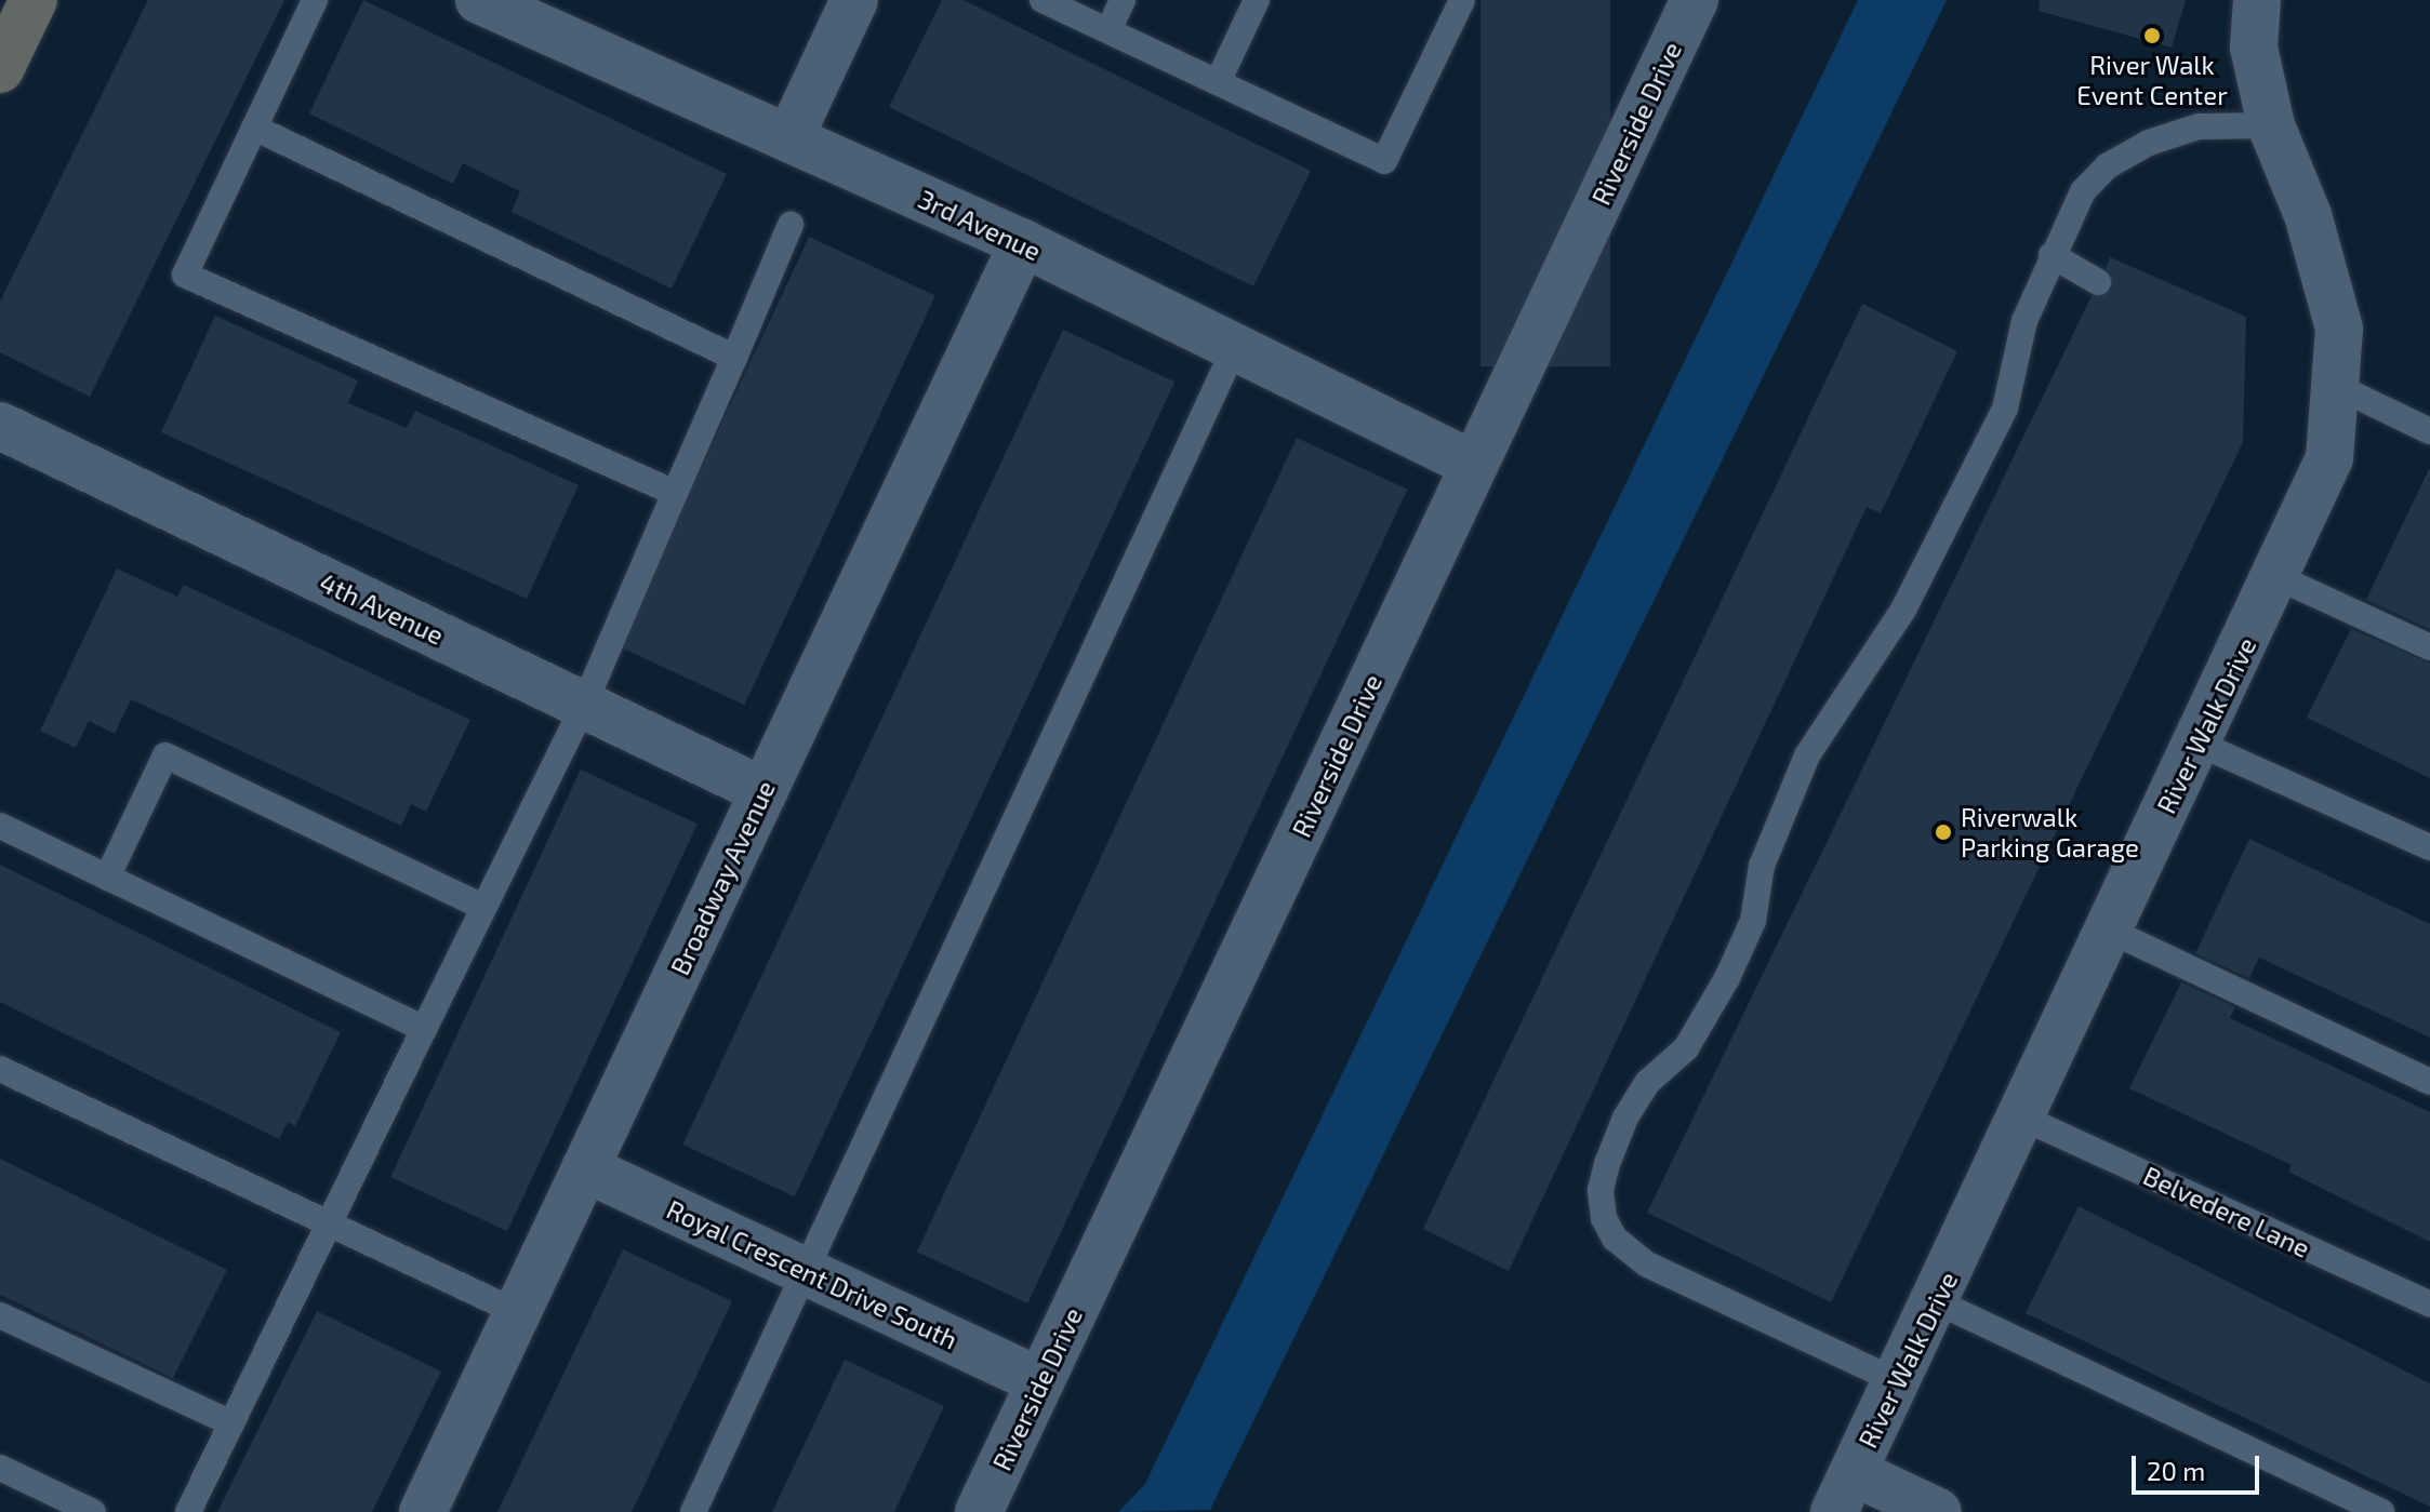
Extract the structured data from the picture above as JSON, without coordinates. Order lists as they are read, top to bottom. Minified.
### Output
{"streets":{"street":["Riverside Drive","3rd Avenue","4th Avenue","River Walk Drive","Broadway Avenue","Royal Crescent Drive South"],"lane":["Belvedere Lane"]},"crossings":[["Riverside Drive","3rd Avenue"],["Riverside Drive","Royal Crescent Drive South"],["3rd Avenue","Broadway Avenue"],["4th Avenue","Broadway Avenue"],["River Walk Drive","Belvedere Lane"],["Broadway Avenue","Royal Crescent Drive South"]],"places":["River Walk Event Center","Riverwalk Parking Garage"],"scale_bar":"20 m"}
